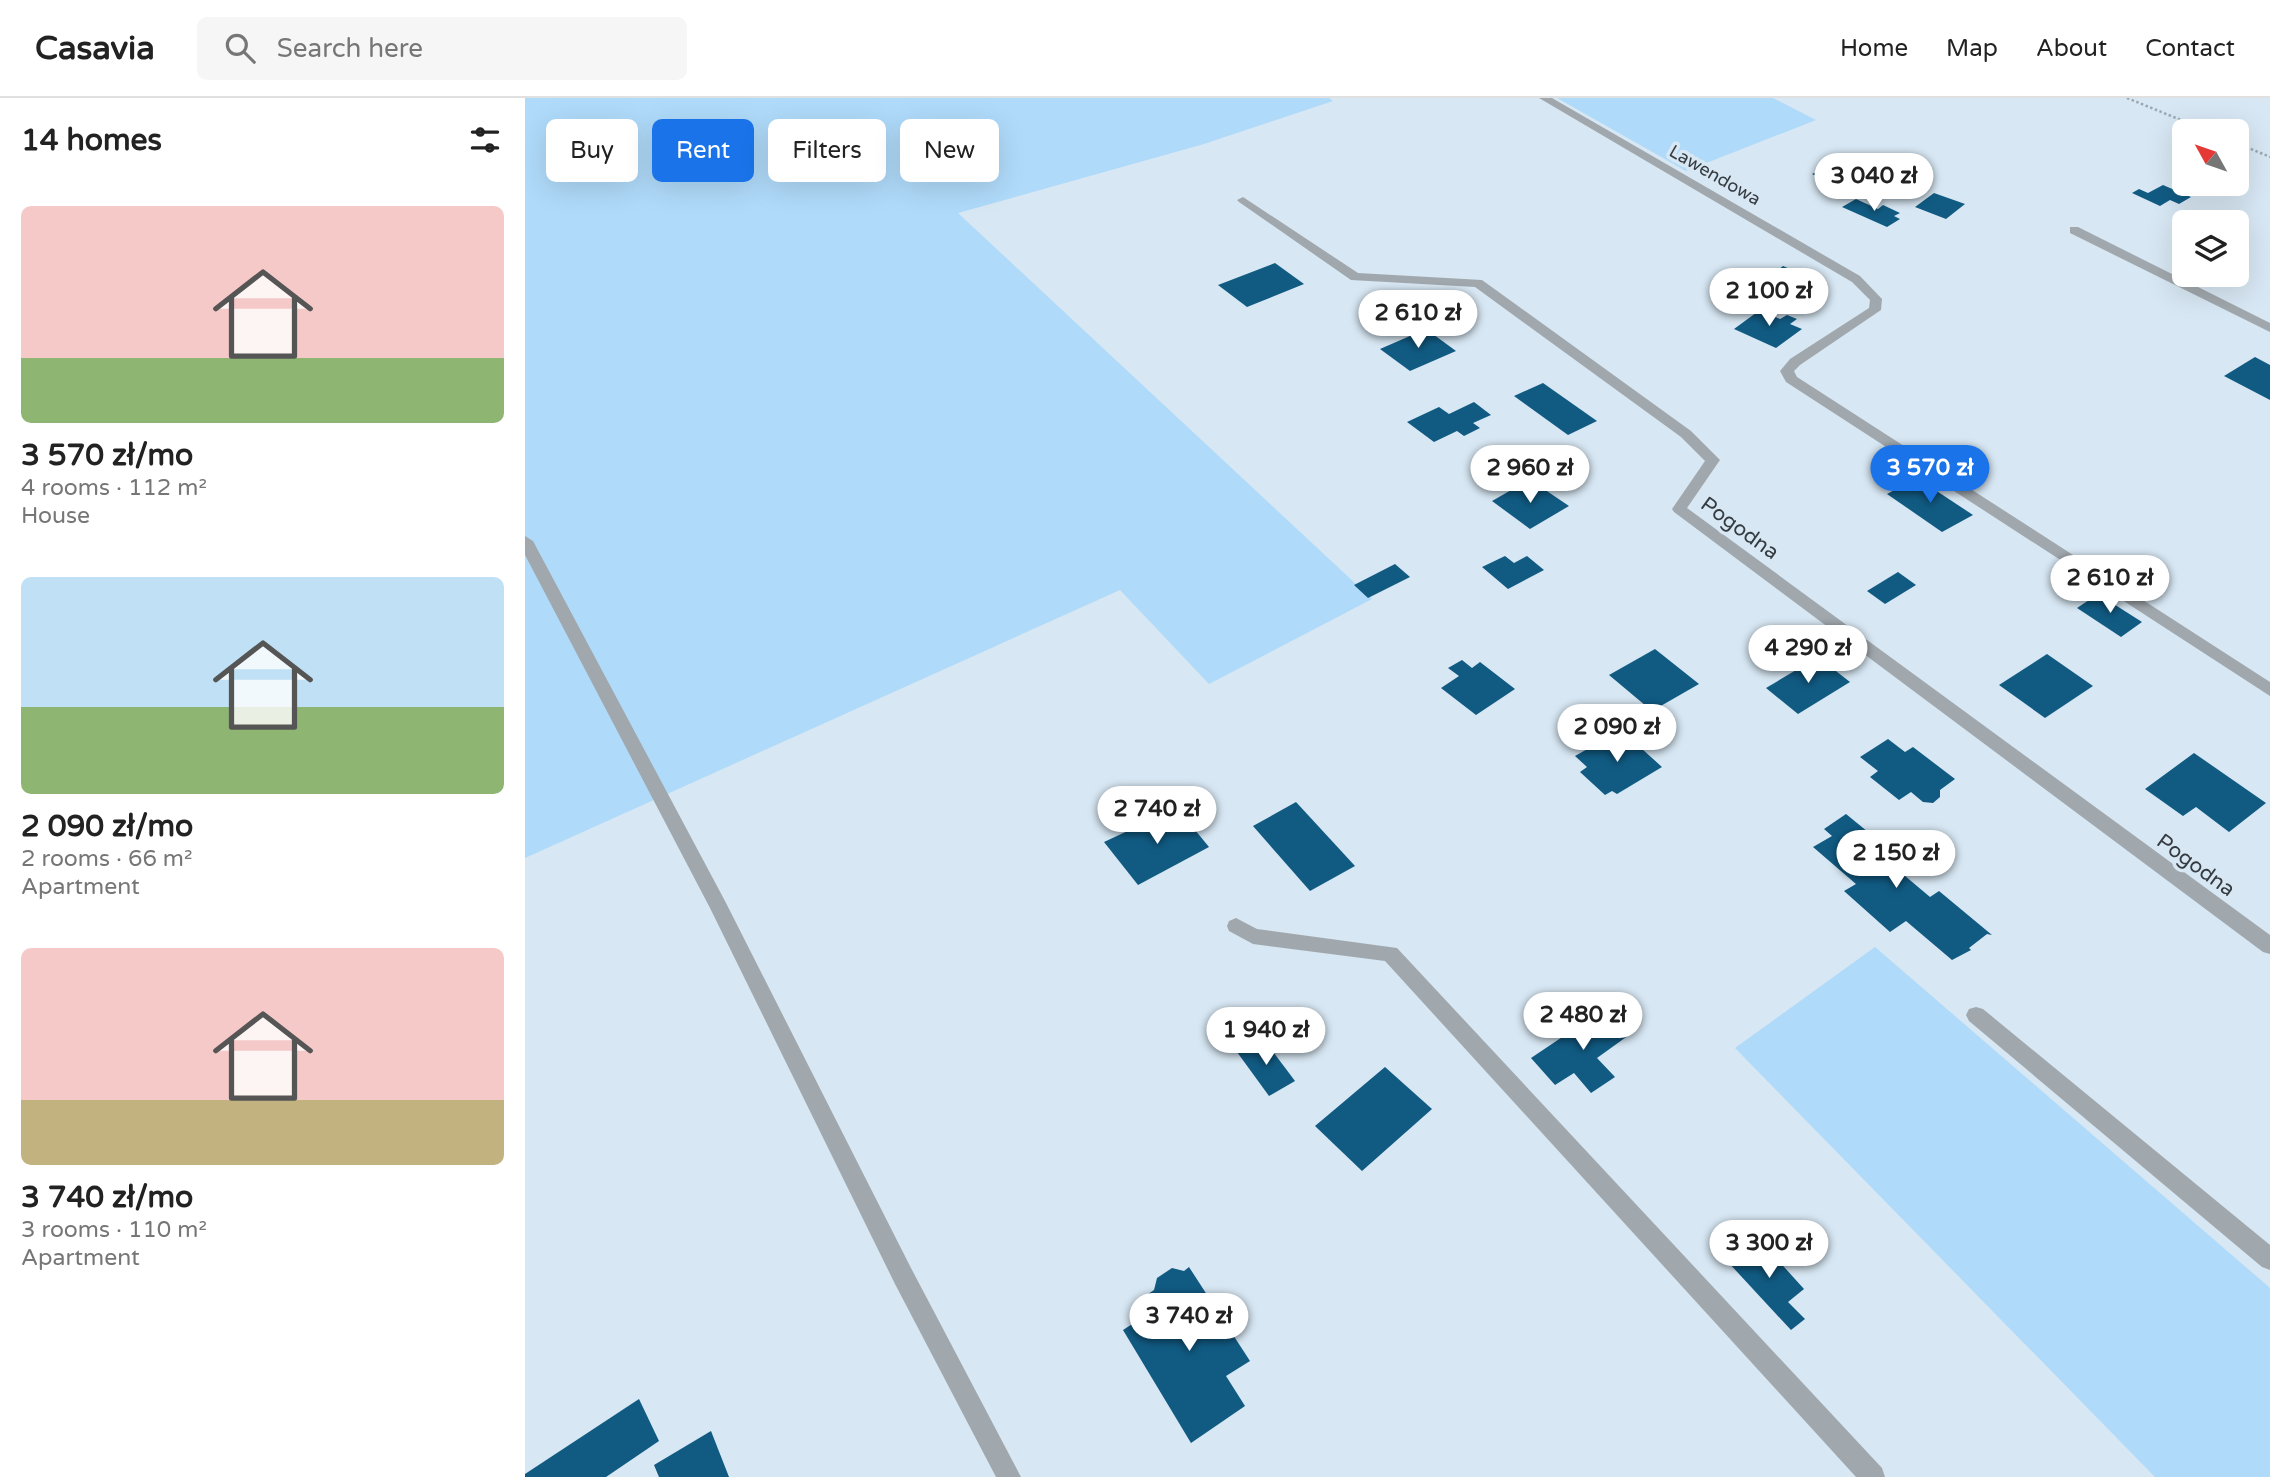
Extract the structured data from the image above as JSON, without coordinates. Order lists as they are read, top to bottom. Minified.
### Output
{"streets":{"lane":["Lawendowa","Pogodna"]},"north":"top left","page":{"header":"Casavia","search":"Search here","nav":["Home","Map","About","Contact"],"heading":"14 homes","chip":["Buy","Rent","Filters","New"],"price":["3 040 zł","2 100 zł","2 610 zł","2 960 zł","3 570 zł","2 610 zł","4 290 zł","2 090 zł","2 740 zł","2 150 zł","2 480 zł","1 940 zł","3 300 zł","3 740 zł"],"list":[{"name":"3 570 zł/mo","note":"4 rooms · 112 m² · House"},{"name":"2 090 zł/mo","note":"2 rooms · 66 m² · Apartment"},{"name":"3 740 zł/mo","note":"3 rooms · 110 m² · Apartment"}]}}
